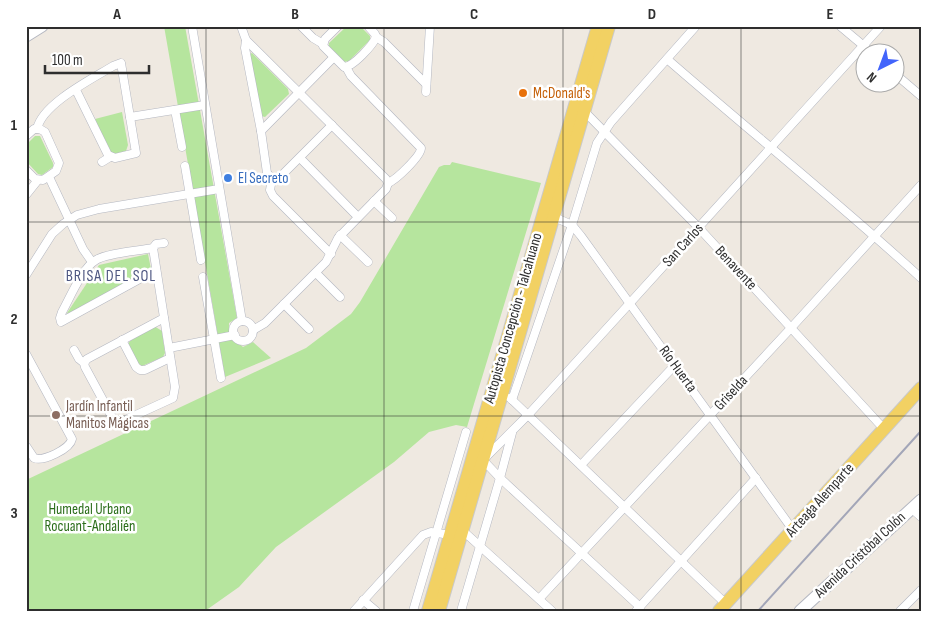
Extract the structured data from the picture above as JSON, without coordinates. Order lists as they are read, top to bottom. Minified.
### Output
{"streets":{"main road":["Autopista Concepción - Talcahuano","Arteaga Alemparte"],"street":["San Carlos","Benavente","Río Huerta","Griselda","Avenida Cristóbal Colón"]},"crossings":[["San Carlos","Benavente"],["San Carlos","Autopista Concepción - Talcahuano"],["San Carlos","Río Huerta"],["Benavente","Autopista Concepción - Talcahuano"],["Benavente","Griselda"],["Benavente","Arteaga Alemparte"],["Río Huerta","Griselda"],["Río Huerta","Arteaga Alemparte"]],"districts":["BRISA DEL SOL"],"parks":["Humedal Urbano Rocuant-Andalién"],"places":["McDonald's","El Secreto","Jardín Infantil Manitos Mágicas"],"scale_bar":"100 m","north":"bottom left","grid":{"columns":["A","B","C","D","E"],"rows":["1","2","3"]}}
